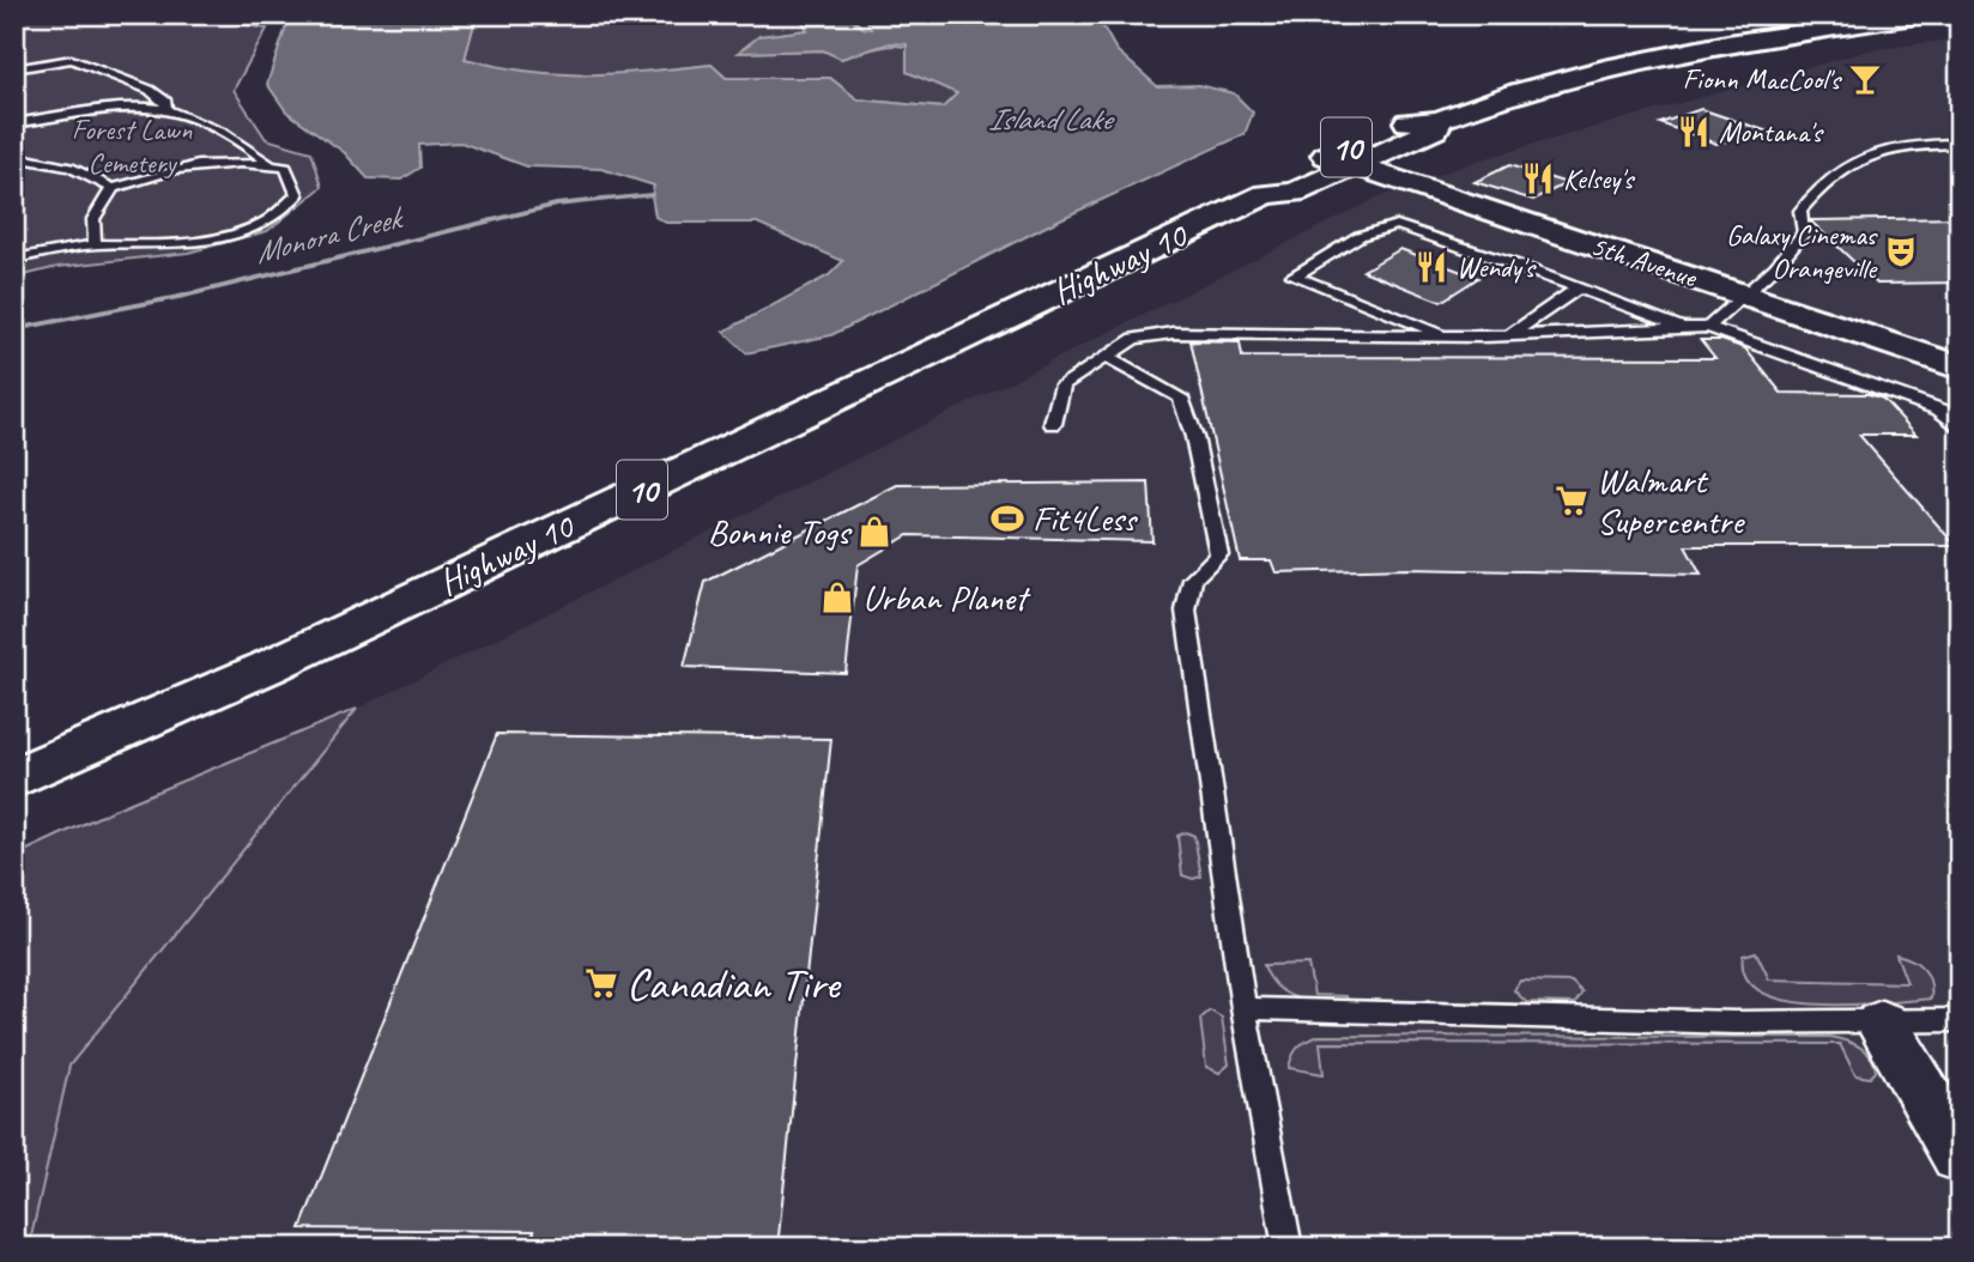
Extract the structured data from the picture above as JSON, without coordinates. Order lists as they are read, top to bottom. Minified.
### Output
{"streets":{"main road":["10","5th Avenue","Highway 10"]},"crossings":[["5th Avenue","Highway 10"]],"water":["Island Lake","Monora Creek"],"parks":["Forest Lawn Cemetery"],"places":{"bar":["Fionn MacCool's"],"restaurant":["Montana's","Kelsey's","Wendy's"],"theatre":["Galaxy Cinemas Orangeville"],"supermarket":["Walmart Supercentre","Canadian Tire"],"sports":["Fit4Less"],"shop":["Bonnie Togs","Urban Planet"]}}
